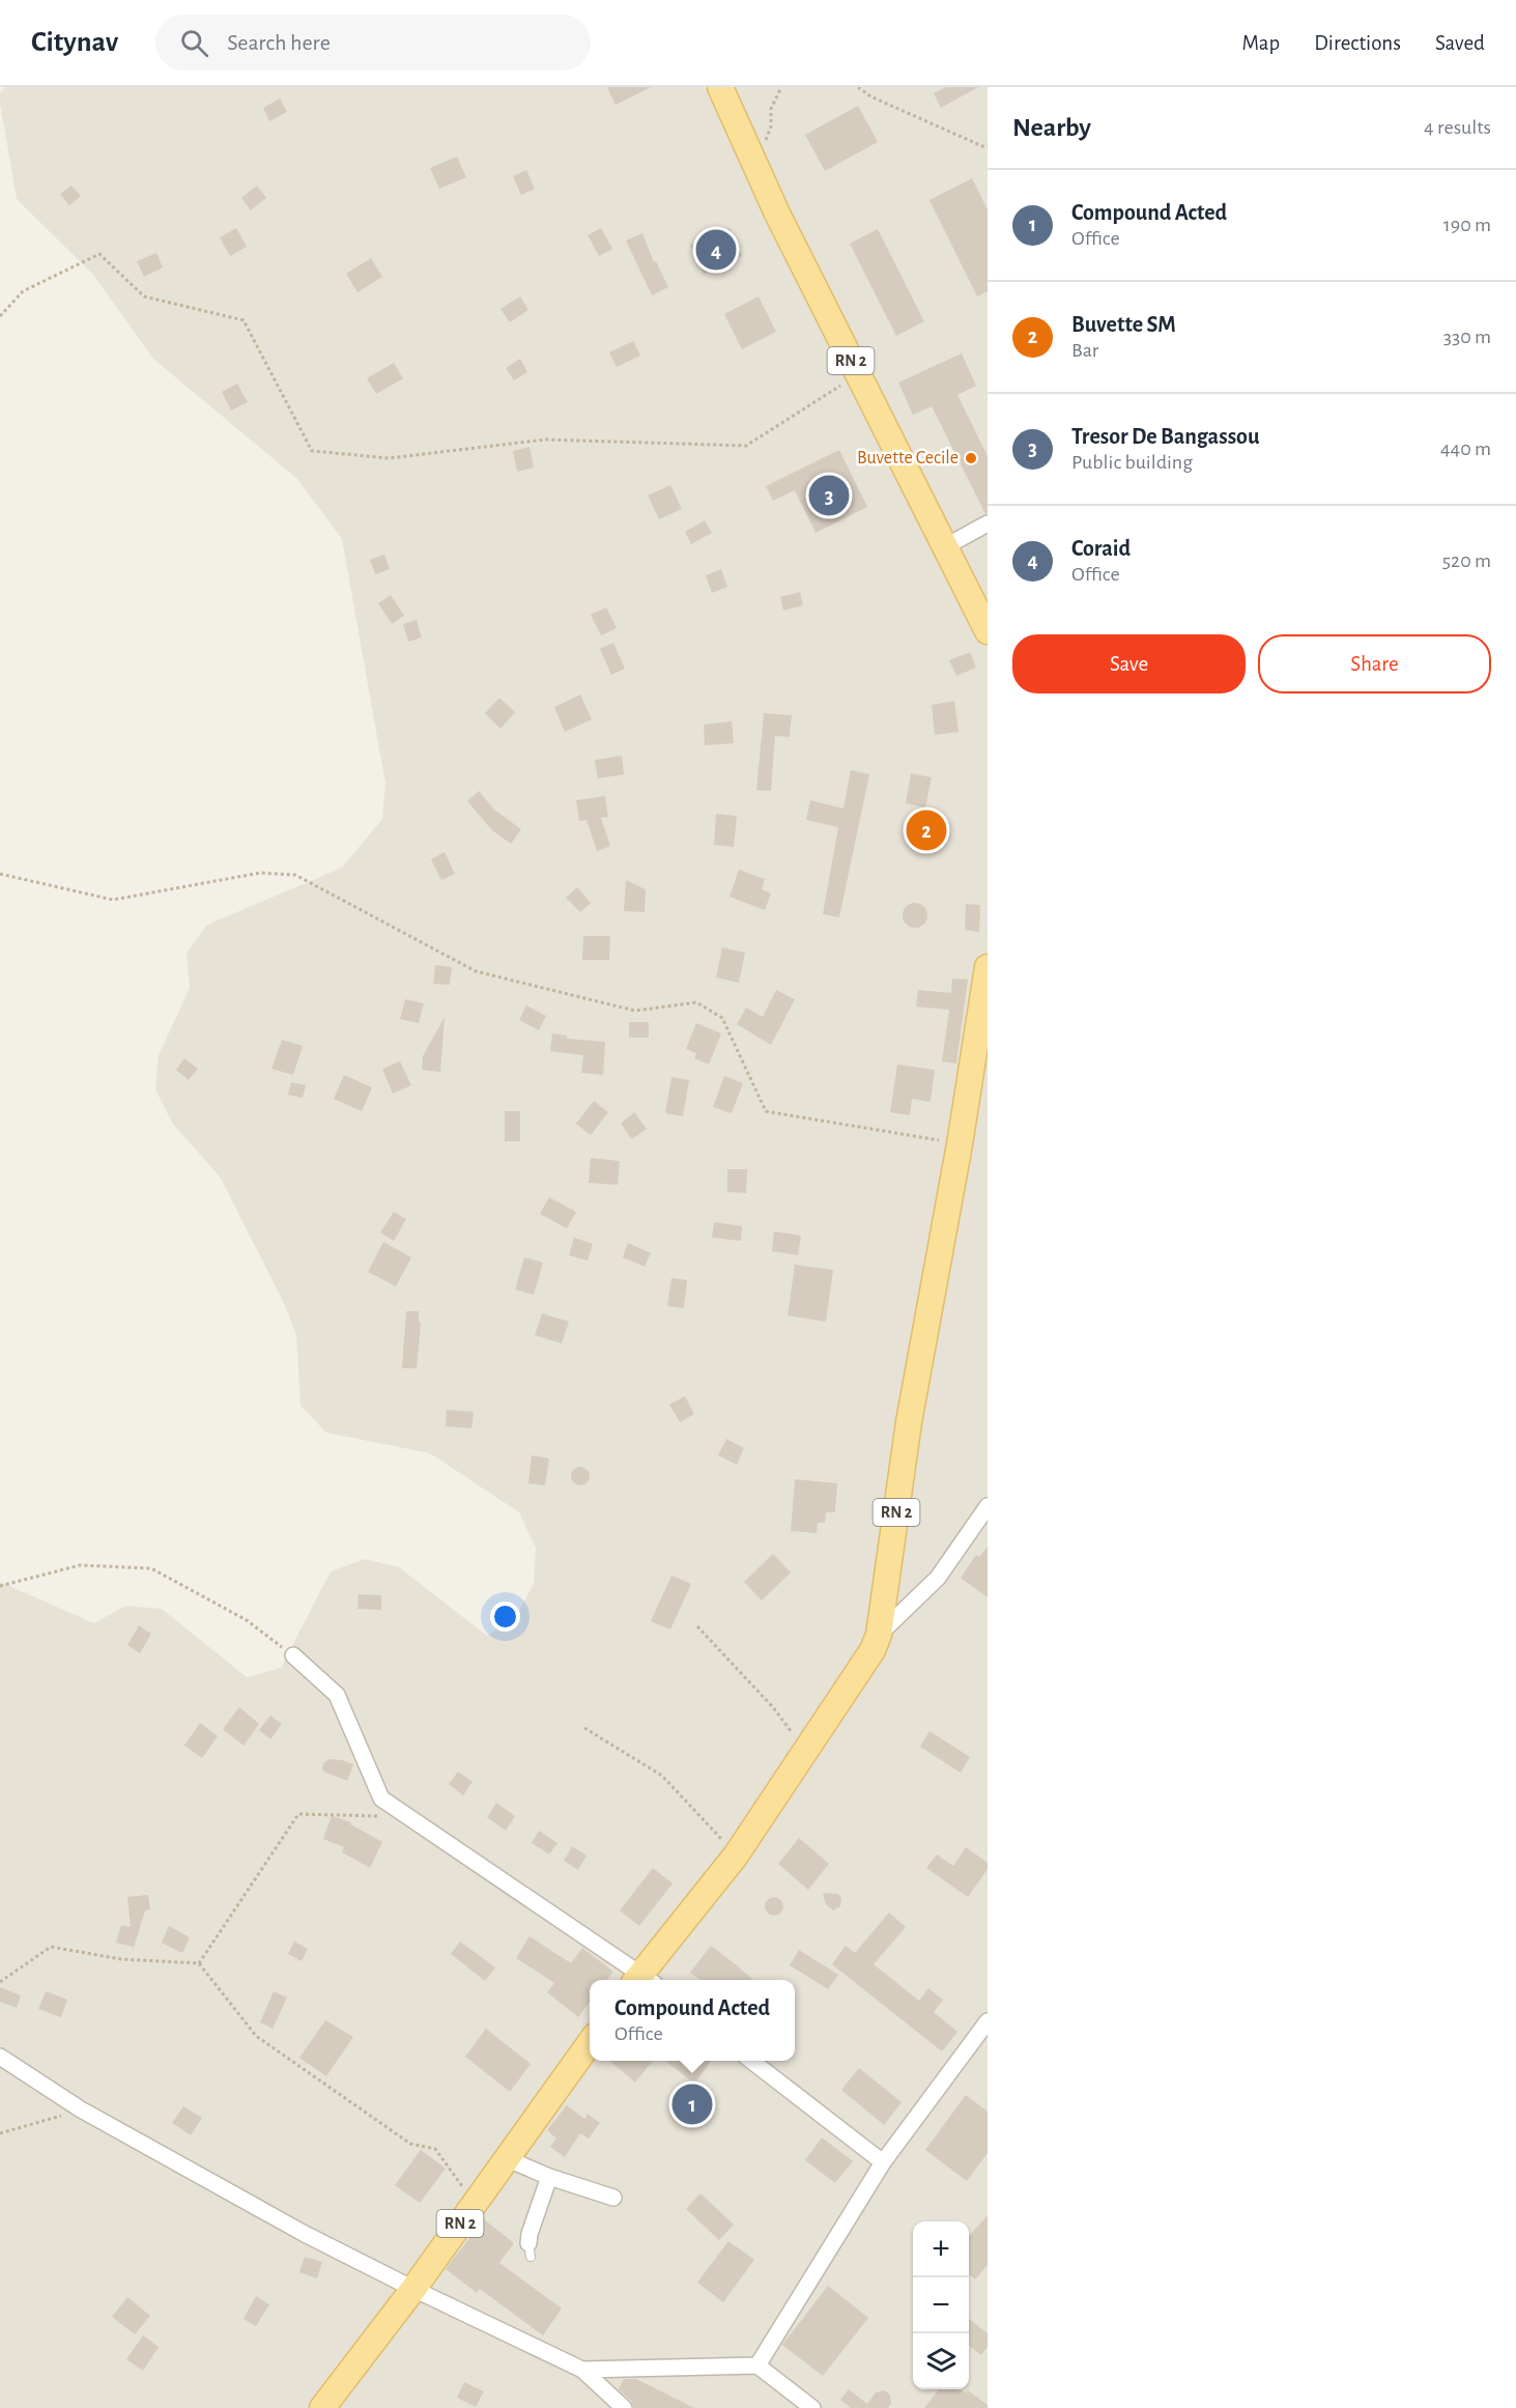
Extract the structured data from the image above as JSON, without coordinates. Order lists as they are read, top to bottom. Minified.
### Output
{"streets":{"main road":["RN 2"]},"places":["Buvette Cecile"],"page":{"header":"Citynav","search":"Search here","nav":["Map","Directions","Saved"],"heading":["Nearby","4 results"],"list":[{"mark":"1","name":"Compound Acted","note":"Office","value":"190 m"},{"mark":"2","name":"Buvette SM","note":"Bar","value":"330 m"},{"mark":"3","name":"Tresor De Bangassou","note":"Public building","value":"440 m"},{"mark":"4","name":"Coraid","note":"Office","value":"520 m"}],"pins":["4","3","2","1"],"buttons":["Save","Share"],"popup":["Compound Acted","Office"],"map_buttons":["+","−"]}}
